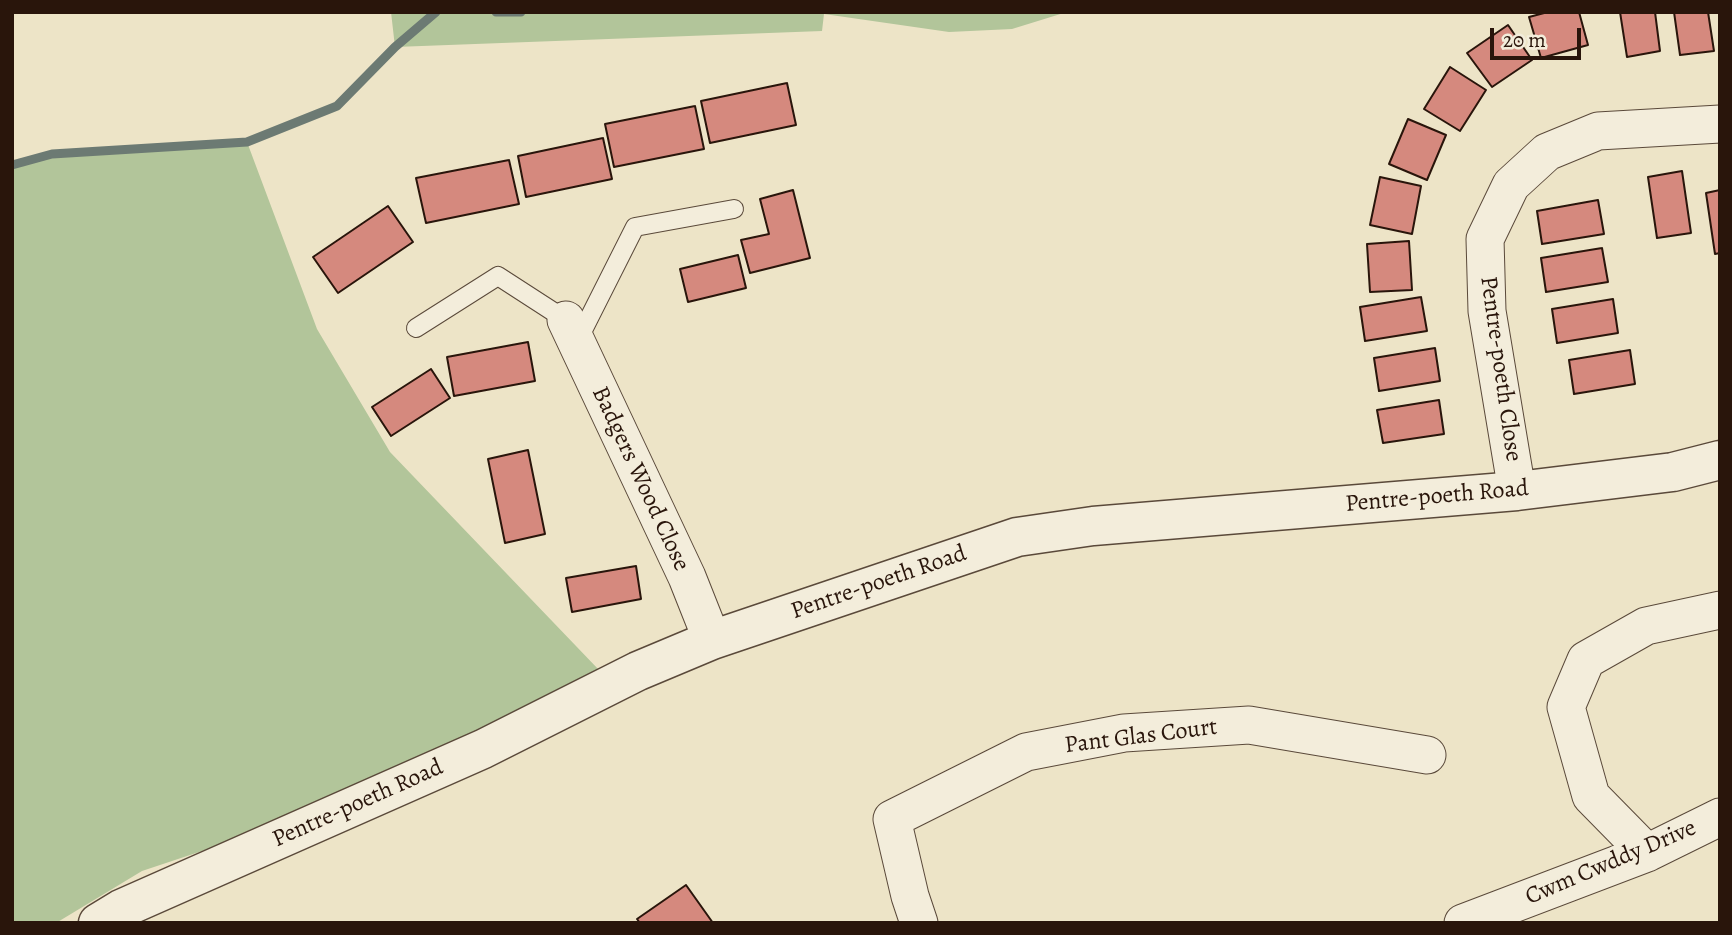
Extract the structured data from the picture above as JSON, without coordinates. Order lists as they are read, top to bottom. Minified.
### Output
{"streets":{"street":["Pentre-poeth Close","Badgers Wood Close","Pentre-poeth Road","Pant Glas Court","Cwm Cwddy Drive"]},"crossings":[["Pentre-poeth Close","Pentre-poeth Road"],["Badgers Wood Close","Pentre-poeth Road"]],"scale_bar":"20 m"}
